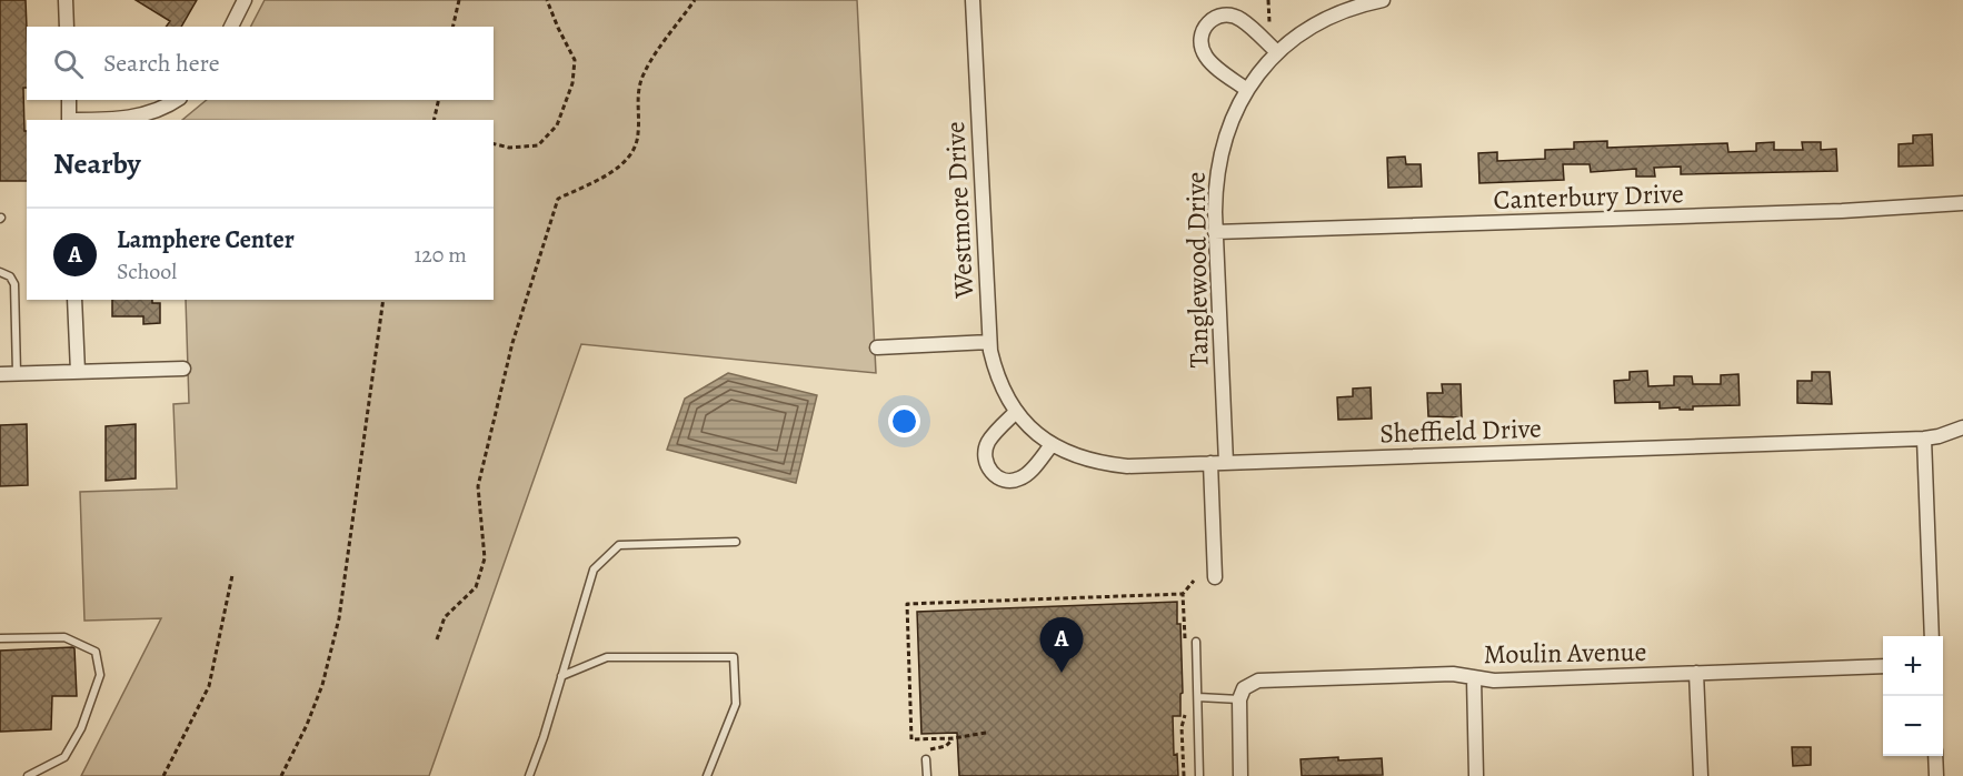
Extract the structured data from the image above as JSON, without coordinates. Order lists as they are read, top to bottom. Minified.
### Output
{"streets":{"street":["Canterbury Drive","Westmore Drive","Tanglewood Drive","Sheffield Drive","Moulin Avenue"]},"crossings":[["Canterbury Drive","Tanglewood Drive"],["Westmore Drive","Sheffield Drive"],["Tanglewood Drive","Sheffield Drive"]],"page":{"search":"Search here","heading":"Nearby","list":[{"mark":"A","name":"Lamphere Center","note":"School","value":"120 m"}],"pins":"A","map_buttons":["+","−"]}}
